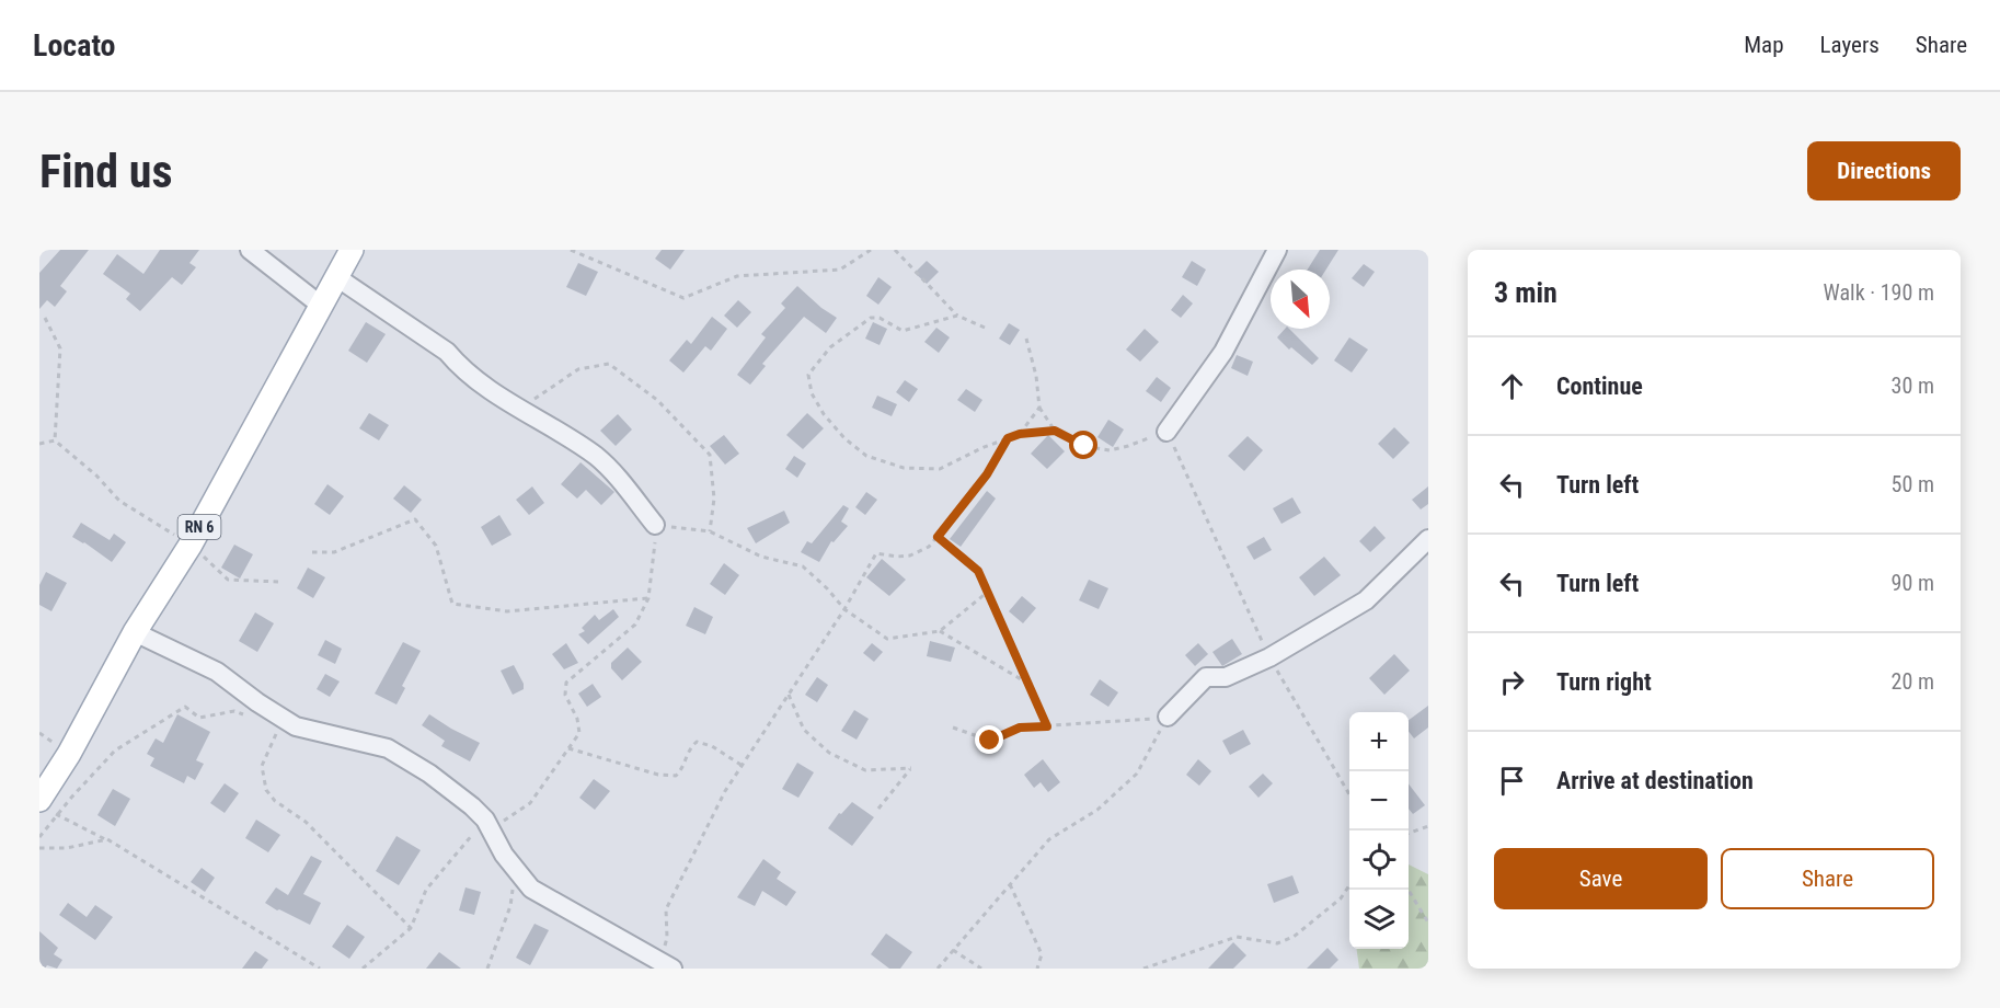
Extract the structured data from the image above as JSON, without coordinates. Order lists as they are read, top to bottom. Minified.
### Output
{"streets":{"main road":["RN 6"]},"north":"bottom right","page":{"header":"Locato","nav":["Map","Layers","Share"],"buttons":["Directions",["Save","Share"]],"title":"Find us","heading":["3 min","Walk · 190 m"],"list":[["Continue","30 m"],["Turn left","50 m"],["Turn left","90 m"],["Turn right","20 m"],"Arrive at destination"],"map_buttons":["+","−"]}}
